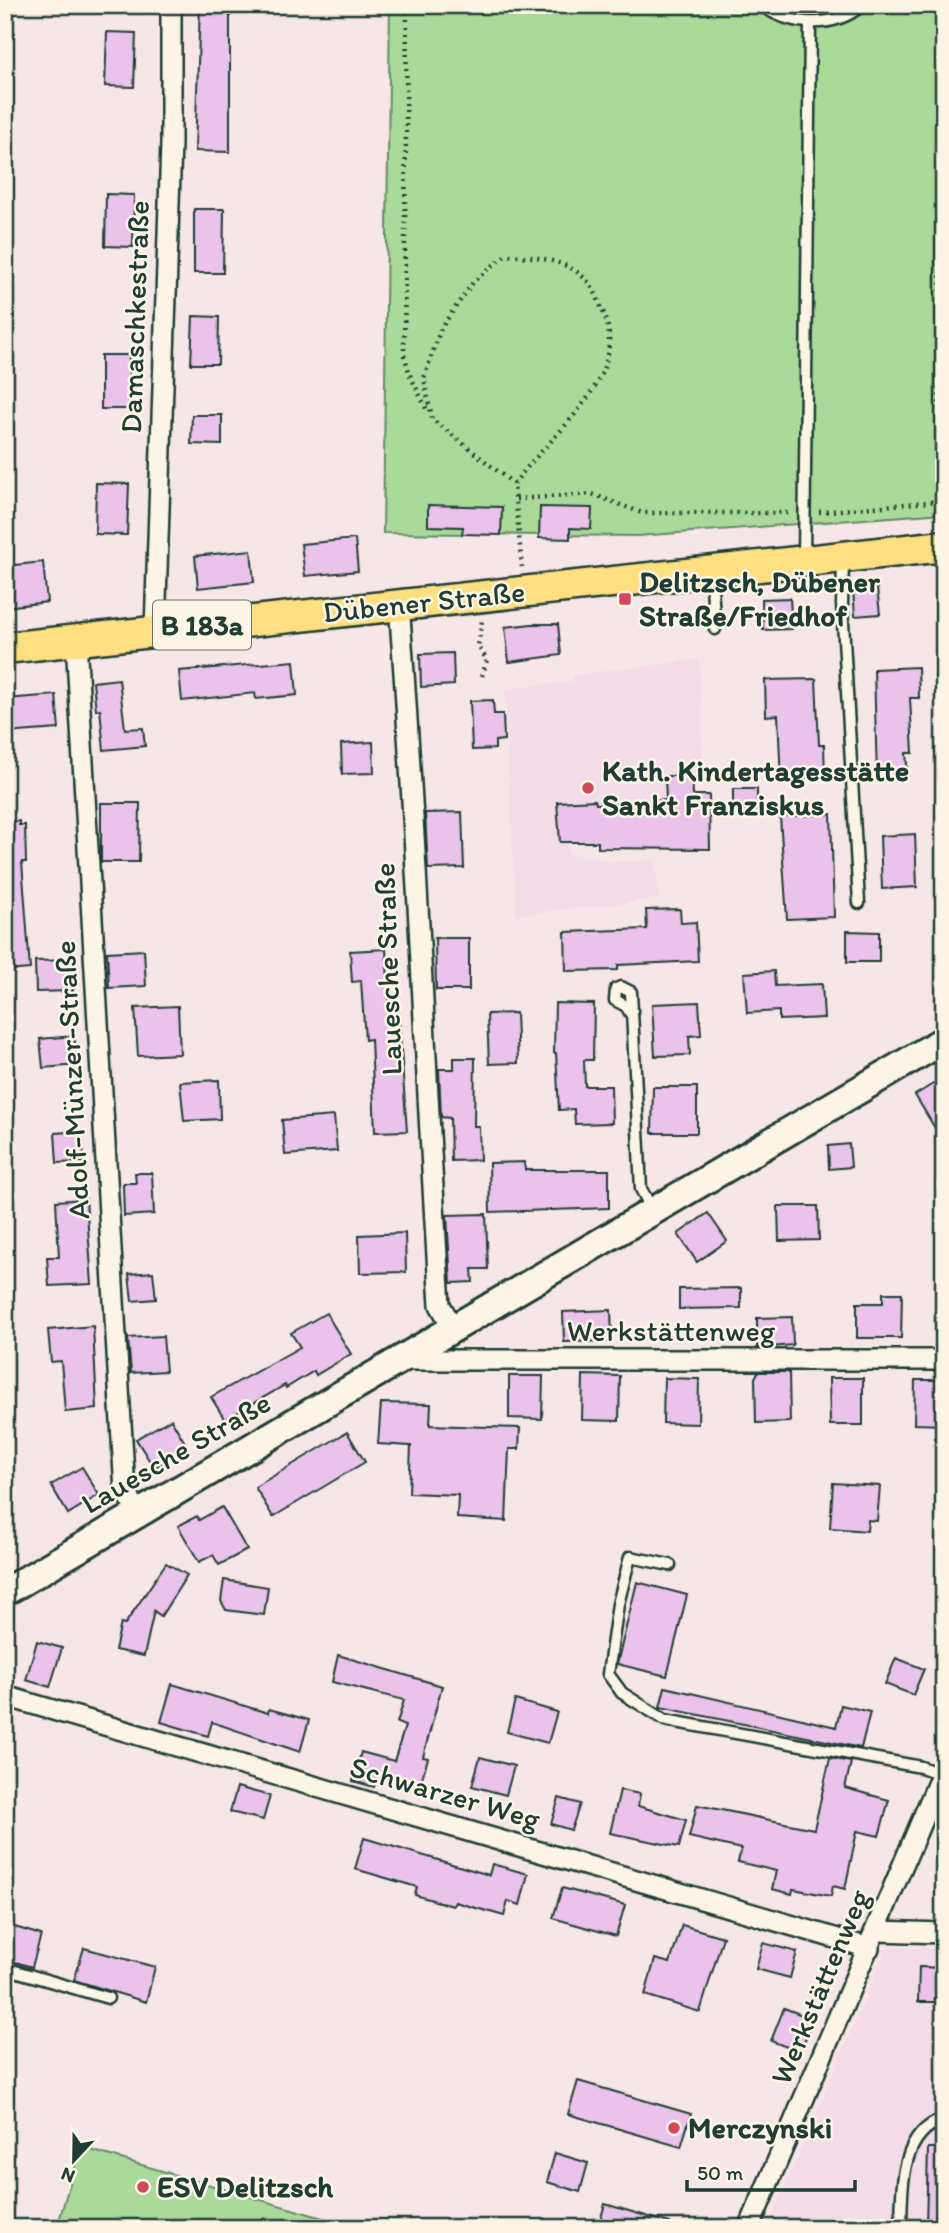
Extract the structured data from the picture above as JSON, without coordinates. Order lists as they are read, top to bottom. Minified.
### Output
{"streets":{"main road":["Dübener Straße","B 183a"],"street":["Damaschkestraße","Lauesche Straße","Adolf-Münzer-Straße","Werkstättenweg","Schwarzer Weg"]},"crossings":[["Damaschkestraße","Dübener Straße"],["Dübener Straße","Lauesche Straße"],["Dübener Straße","Adolf-Münzer-Straße"],["Lauesche Straße","Adolf-Münzer-Straße"],["Lauesche Straße","Werkstättenweg"],["Werkstättenweg","Schwarzer Weg"]],"places":{"transit":["Delitzsch, Dübener Straße/Friedhof"],"other":["Kath. Kindertagesstätte Sankt Franziskus","Merczynski","ESV Delitzsch"]},"scale_bar":"50 m","north":"bottom"}
